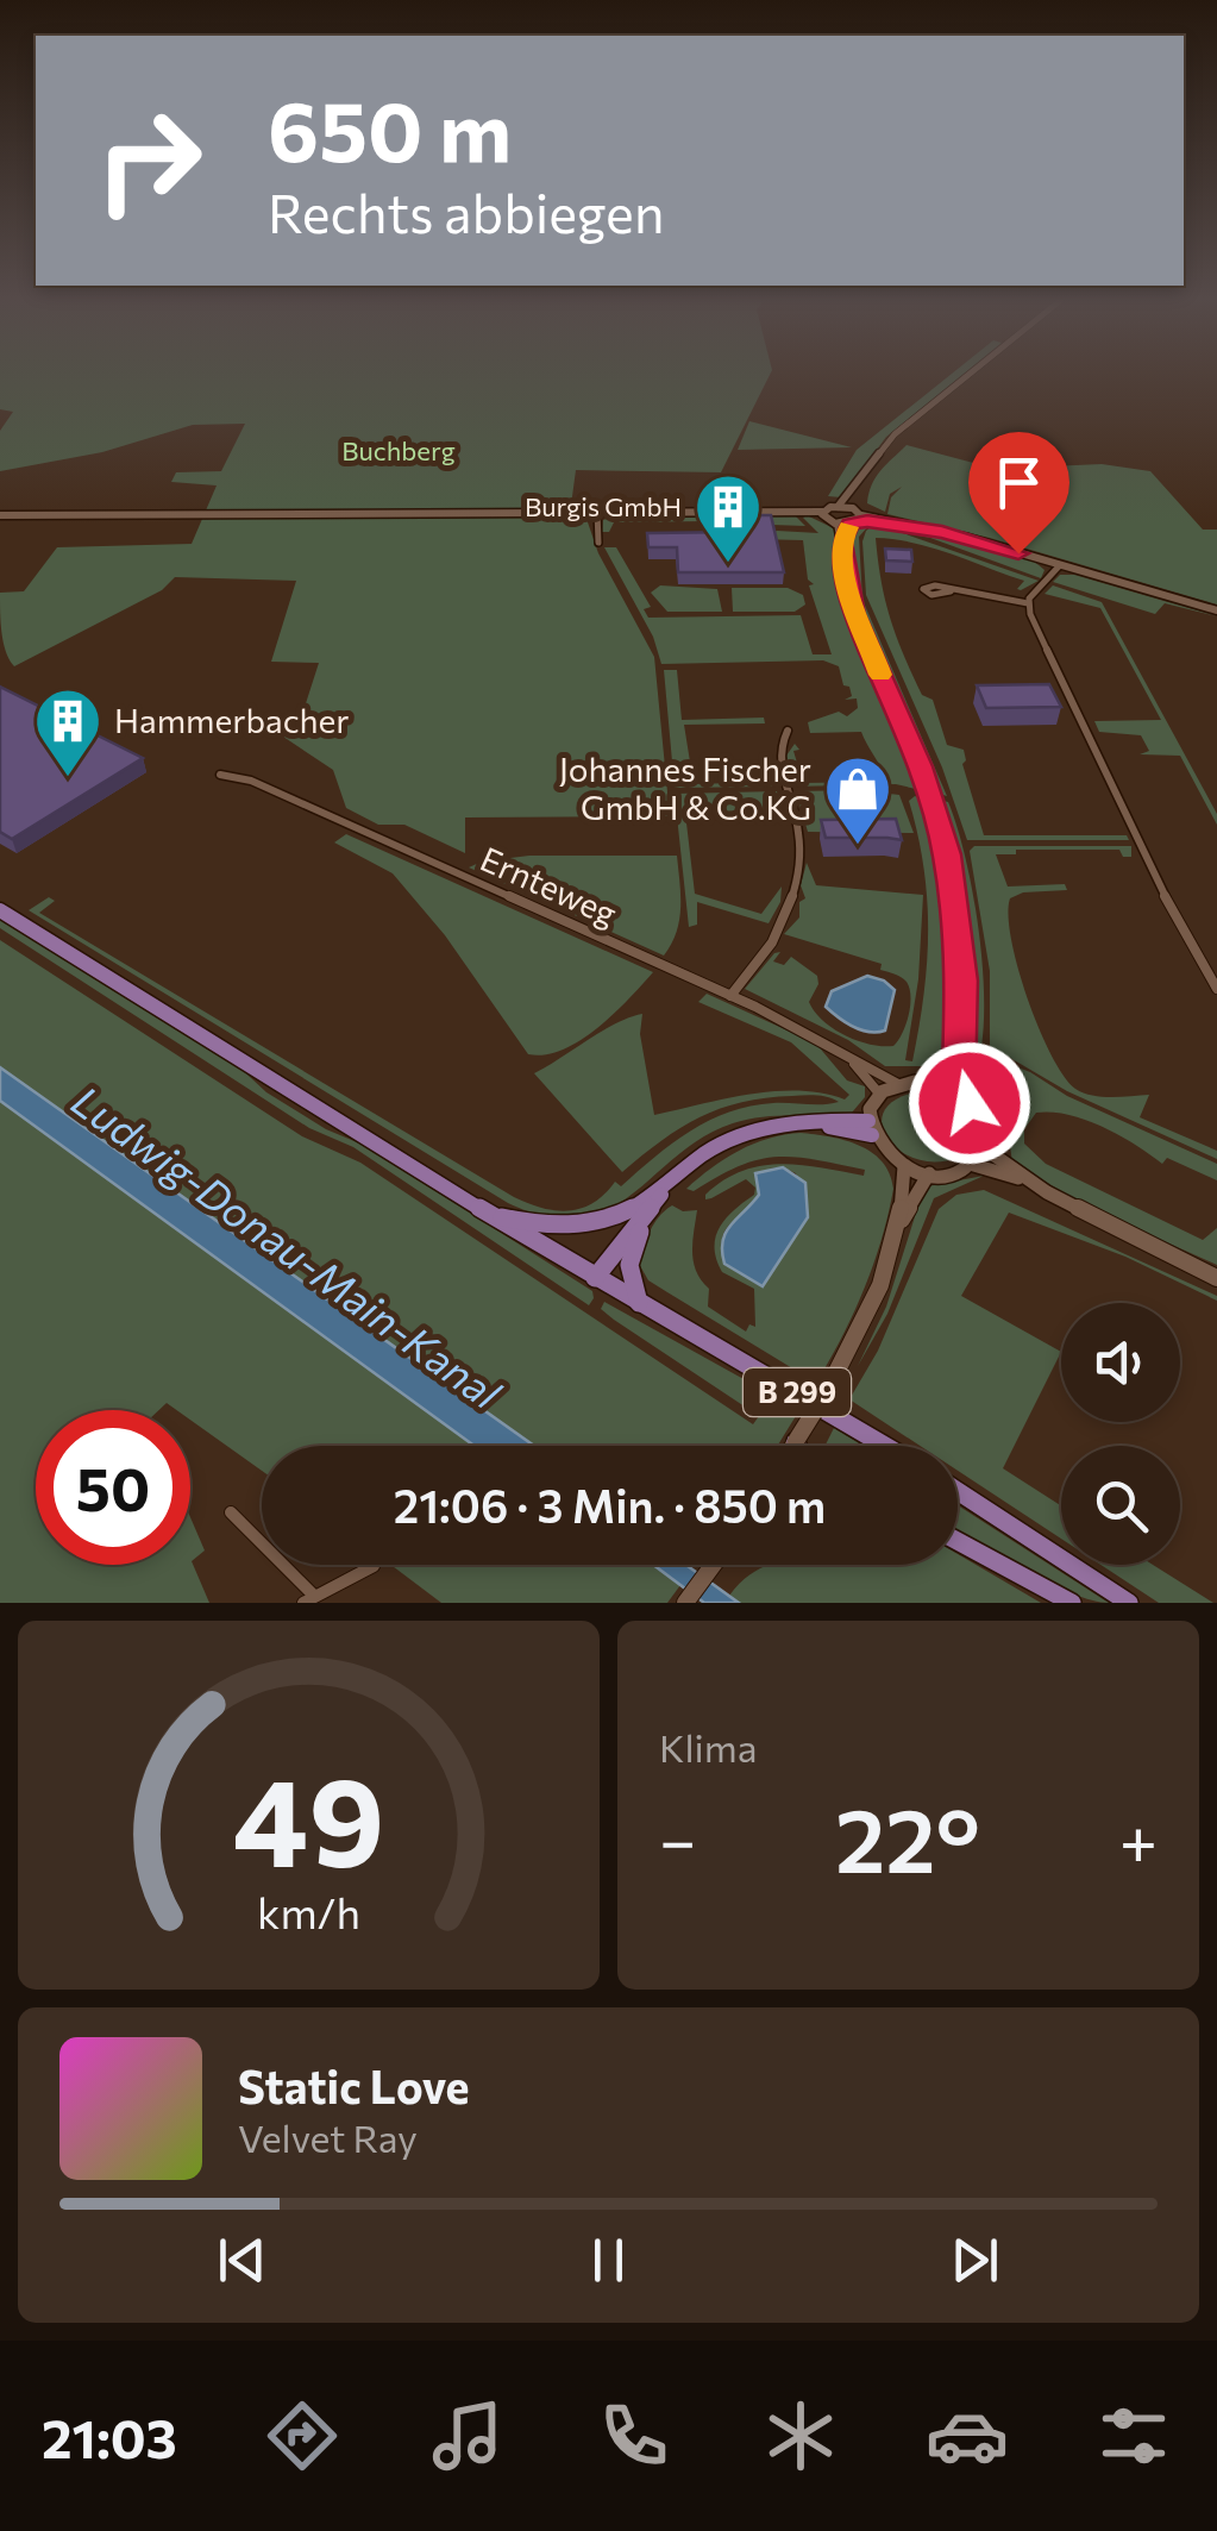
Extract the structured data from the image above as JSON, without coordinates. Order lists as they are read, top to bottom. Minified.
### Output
{"streets":{"main road":["B 299"],"street":["Ernteweg"]},"water":["Ludwig-Donau-Main-Kanal"],"parks":["Buchberg"],"places":{"building":["Burgis GmbH","Hammerbacher"],"shop":["Johannes Fischer GmbH & Co.KG"]},"page":{"turn":["650 m","Rechts abbiegen"],"limit":"50","trip":"21:06 · 3 Min. · 850 m","tile":"Klima","heat":["−","22°","+"],"song":["Static Love","Velvet Ray"],"tabs":"21:03","gauge":["49","km/h"]}}
